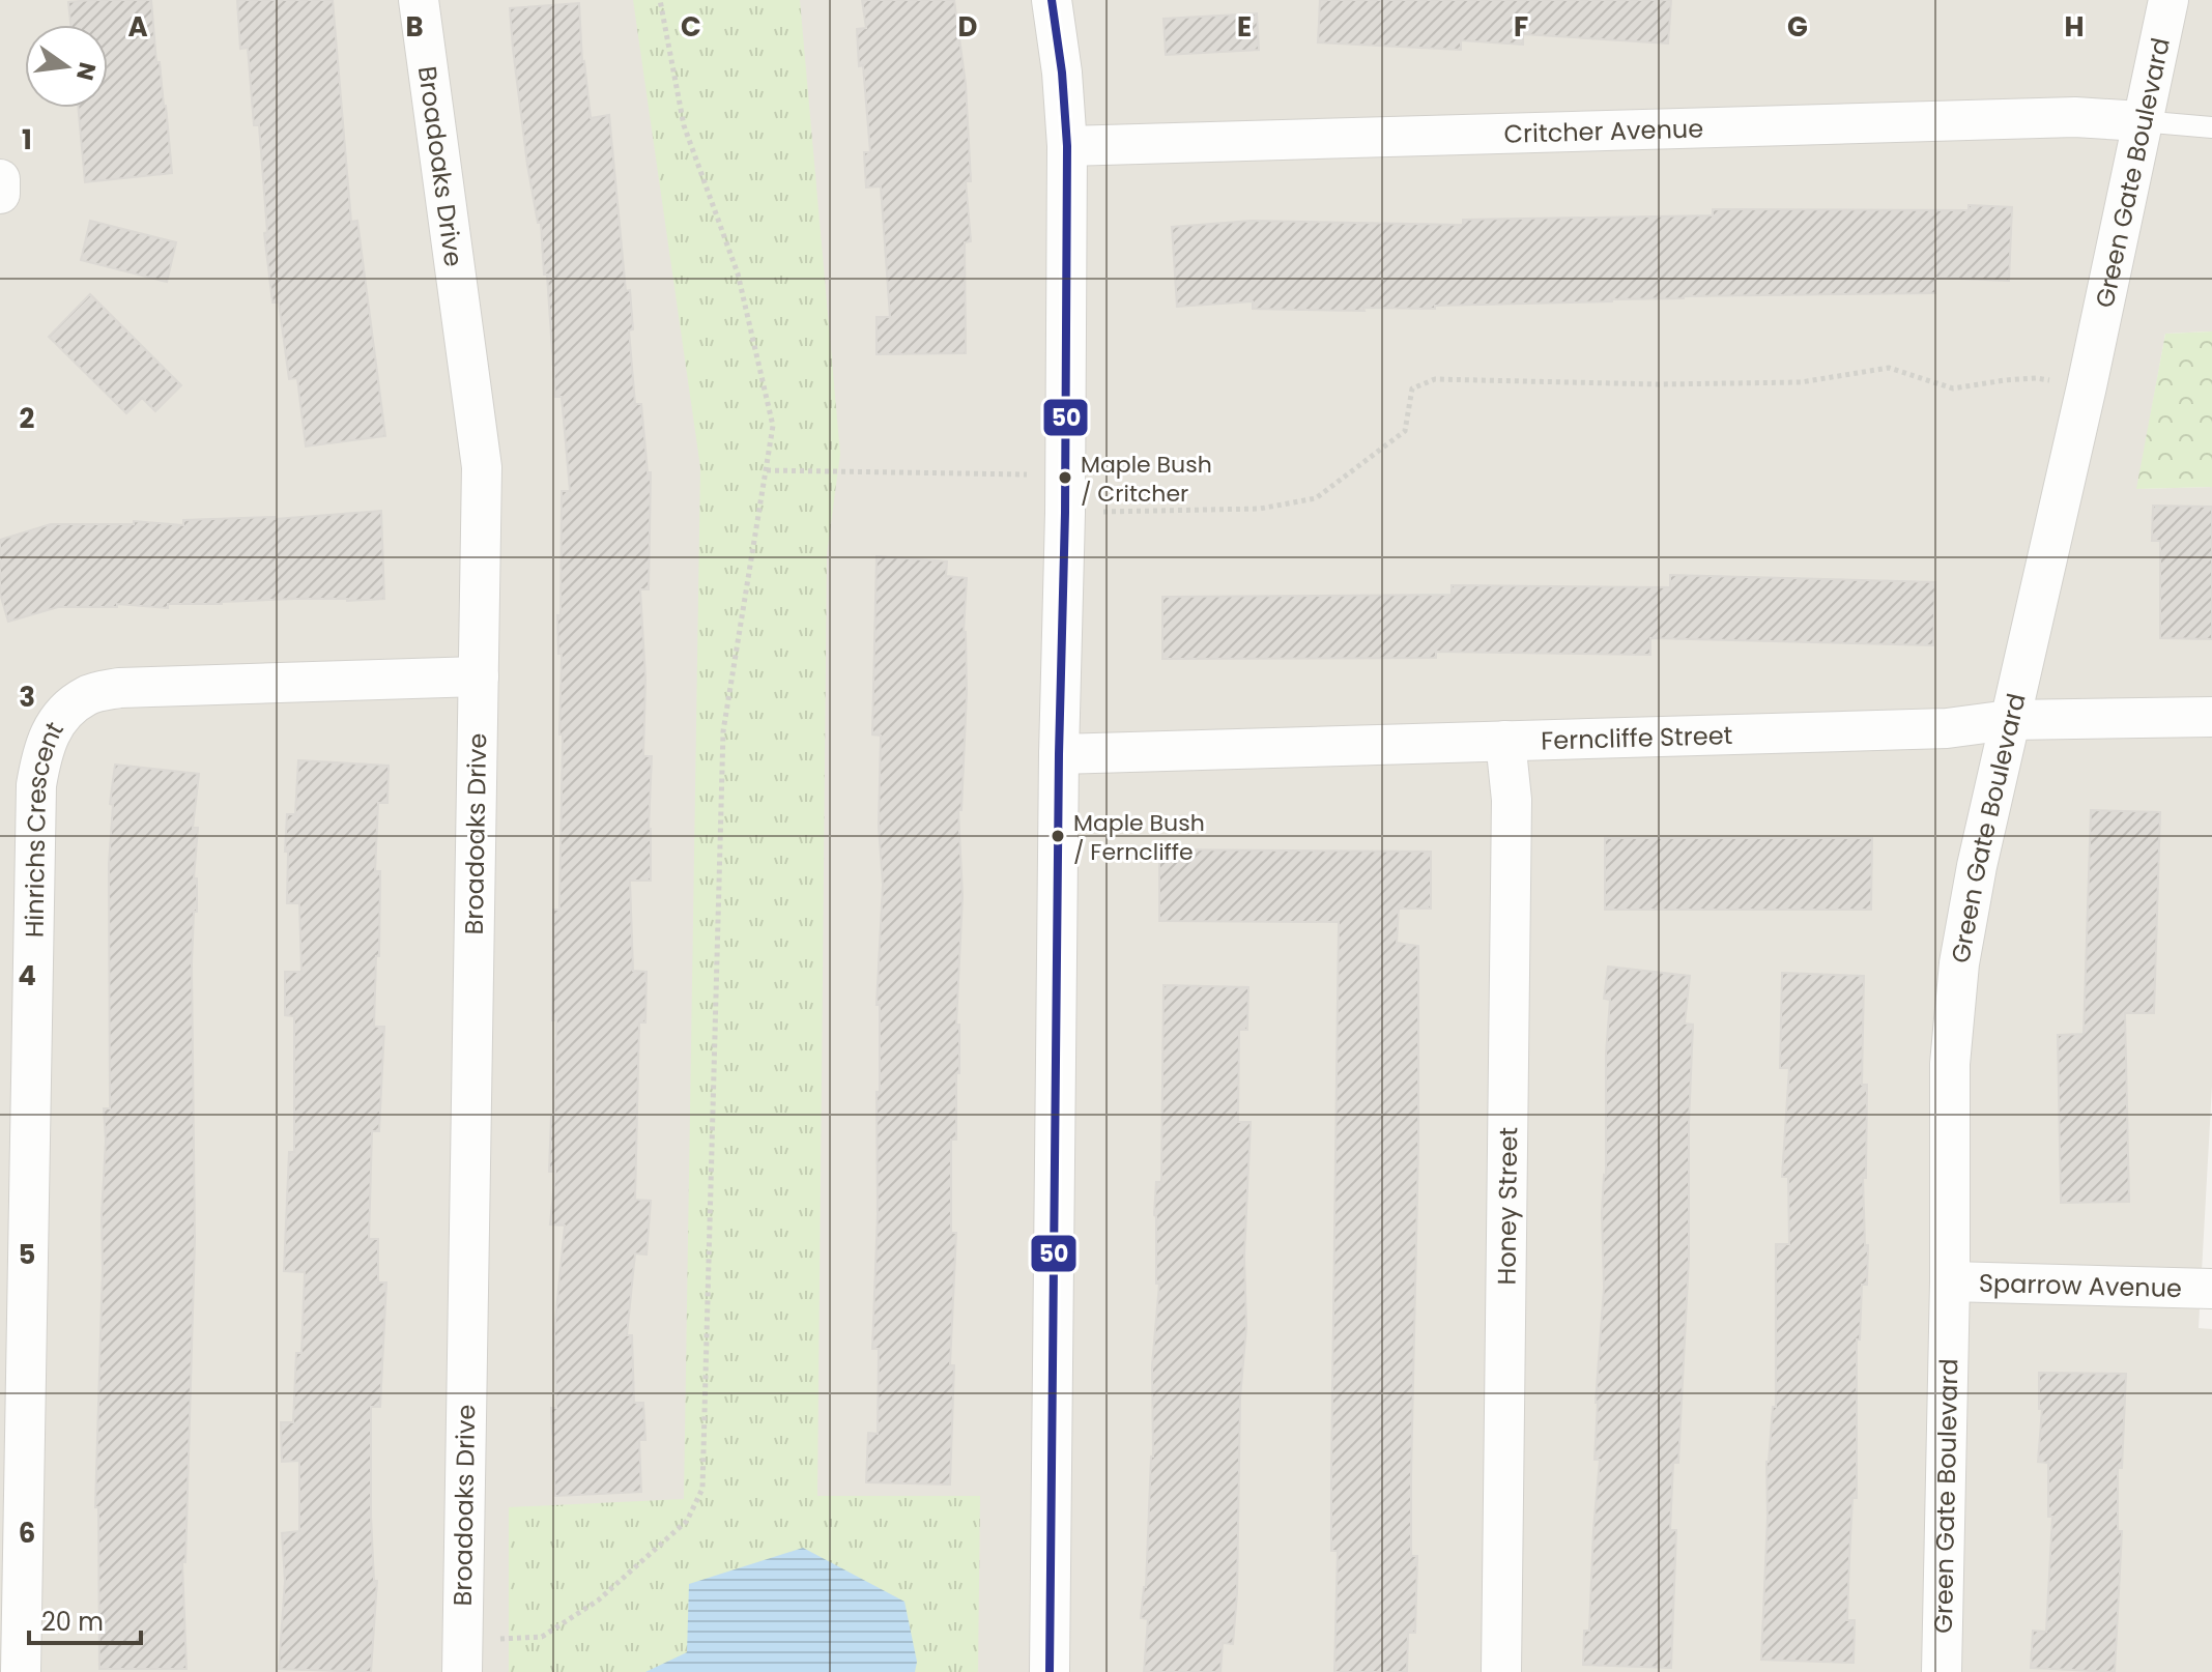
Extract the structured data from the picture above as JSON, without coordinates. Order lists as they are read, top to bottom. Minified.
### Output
{"streets":{"street":["Critcher Avenue","Broadoaks Drive","Green Gate Boulevard","Ferncliffe Street","Hinrichs Crescent","Honey Street","Sparrow Avenue"]},"crossings":[["Critcher Avenue","Green Gate Boulevard"],["Broadoaks Drive","Hinrichs Crescent"],["Green Gate Boulevard","Ferncliffe Street"],["Green Gate Boulevard","Sparrow Avenue"],["Ferncliffe Street","Honey Street"]],"places":["Maple Bush / Critcher","Maple Bush / Ferncliffe"],"lines":["transit line 50"],"scale_bar":"20 m","north":"right","grid":{"columns":["A","B","C","D","E","F","G","H"],"rows":["1","2","3","4","5","6"]}}
